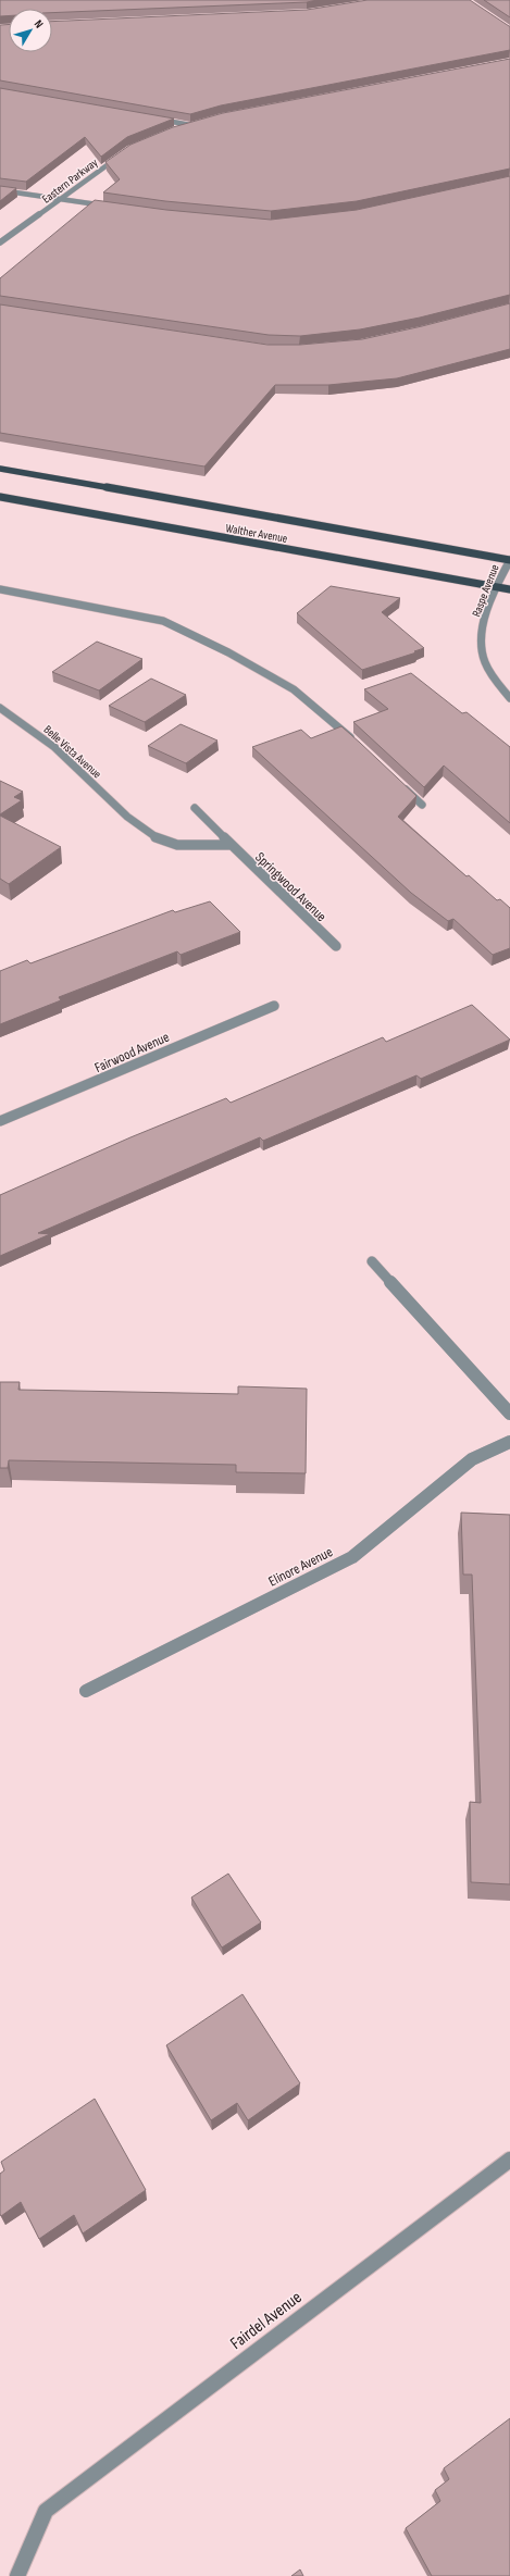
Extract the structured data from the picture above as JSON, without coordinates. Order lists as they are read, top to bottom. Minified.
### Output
{"streets":{"main road":["Walther Avenue"],"street":["Eastern Parkway","Raspe Avenue","Belle Vista Avenue","Springwood Avenue","Fairwood Avenue","Elinore Avenue","Fairdel Avenue"]},"crossings":[["Walther Avenue","Raspe Avenue"],["Belle Vista Avenue","Springwood Avenue"]],"north":"top right"}
